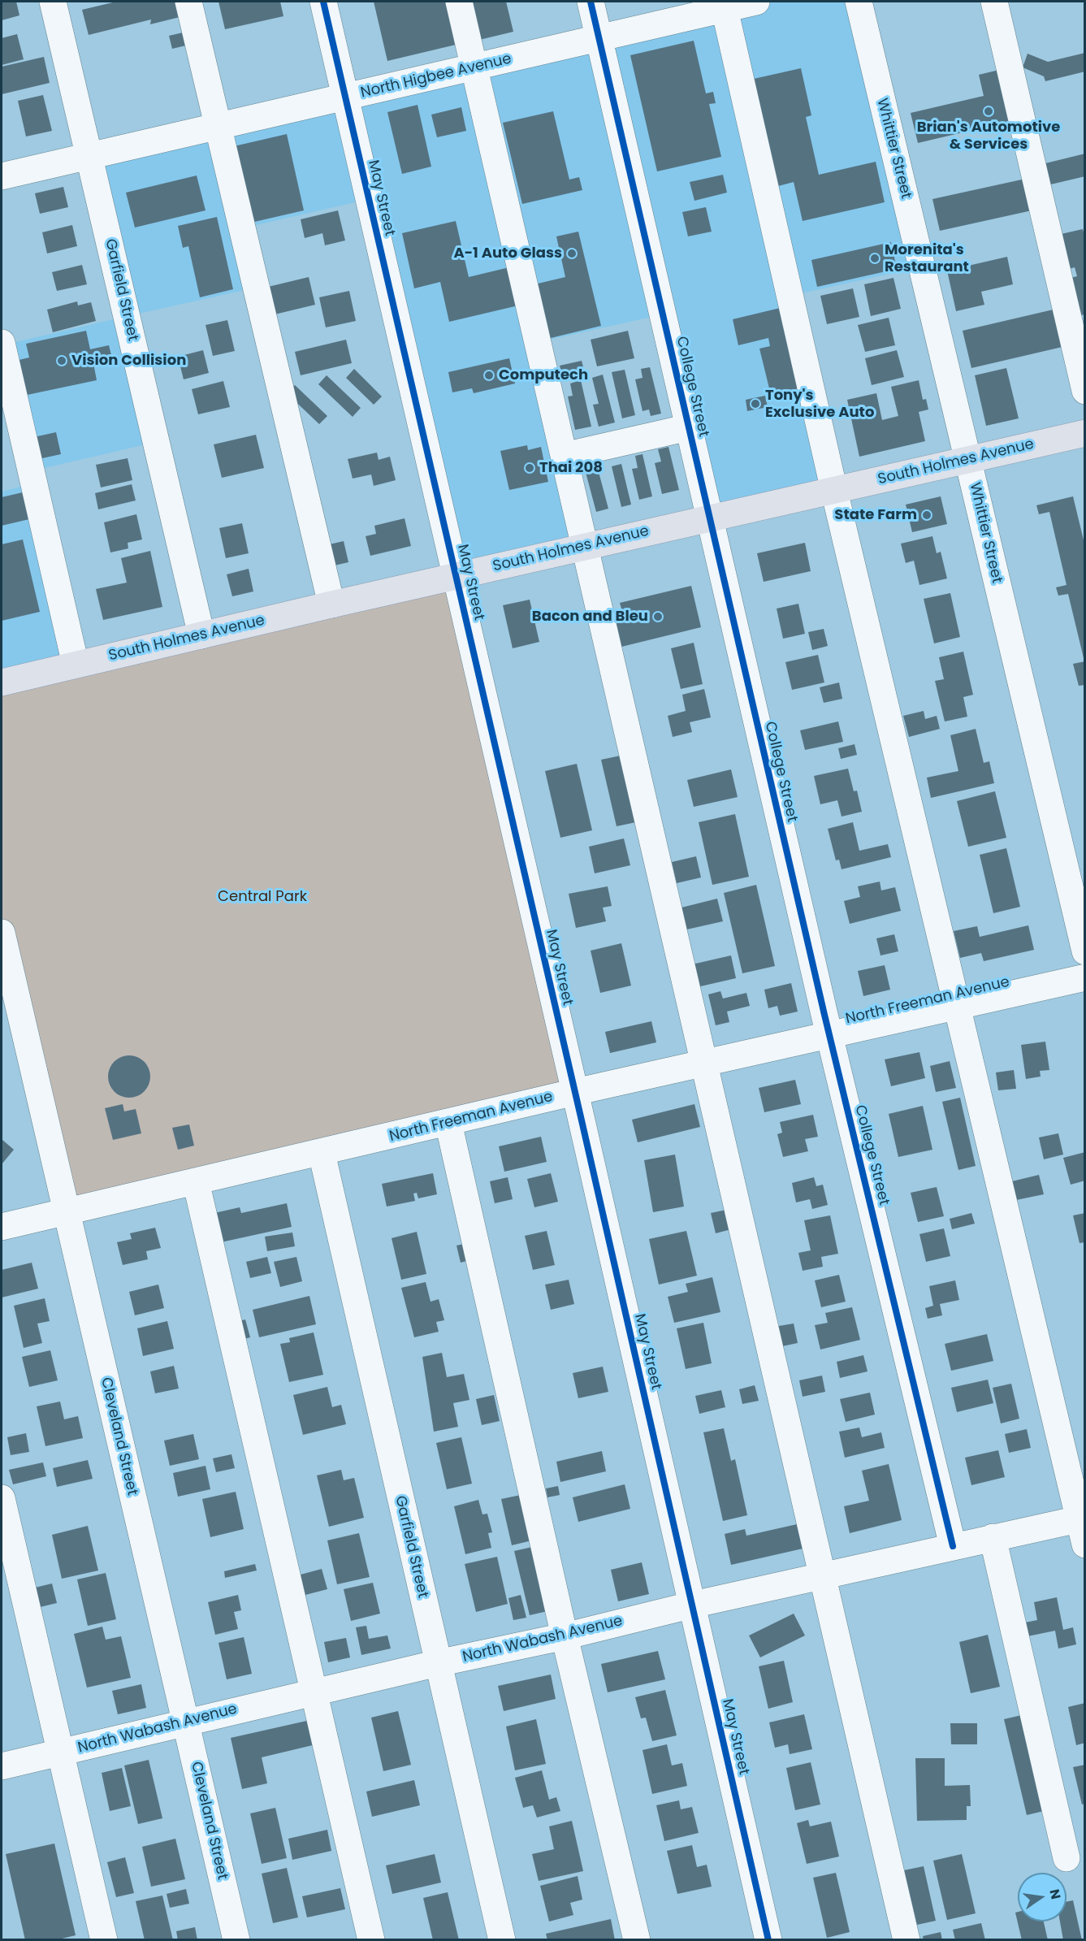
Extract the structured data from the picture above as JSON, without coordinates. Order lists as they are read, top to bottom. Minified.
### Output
{"streets":{"main road":["South Holmes Avenue"],"street":["North Higbee Avenue","Whittier Street","May Street","Garfield Street","College Street","North Freeman Avenue","Cleveland Street","North Wabash Avenue"]},"crossings":[["North Higbee Avenue","May Street"],["North Higbee Avenue","Garfield Street"],["North Higbee Avenue","College Street"],["Whittier Street","South Holmes Avenue"],["May Street","South Holmes Avenue"],["May Street","North Freeman Avenue"],["May Street","North Wabash Avenue"],["Garfield Street","South Holmes Avenue"],["Garfield Street","North Freeman Avenue"],["Garfield Street","North Wabash Avenue"],["College Street","South Holmes Avenue"],["College Street","North Freeman Avenue"],["College Street","North Wabash Avenue"],["North Freeman Avenue","Cleveland Street"],["Cleveland Street","North Wabash Avenue"]],"parks":["Central Park"],"places":["Brian's Automotive & Services","A-1 Auto Glass","Morenita's Restaurant","Vision Collision","Computech","Tony's Exclusive Auto","Thai 208","State Farm","Bacon and Bleu"],"north":"right"}
